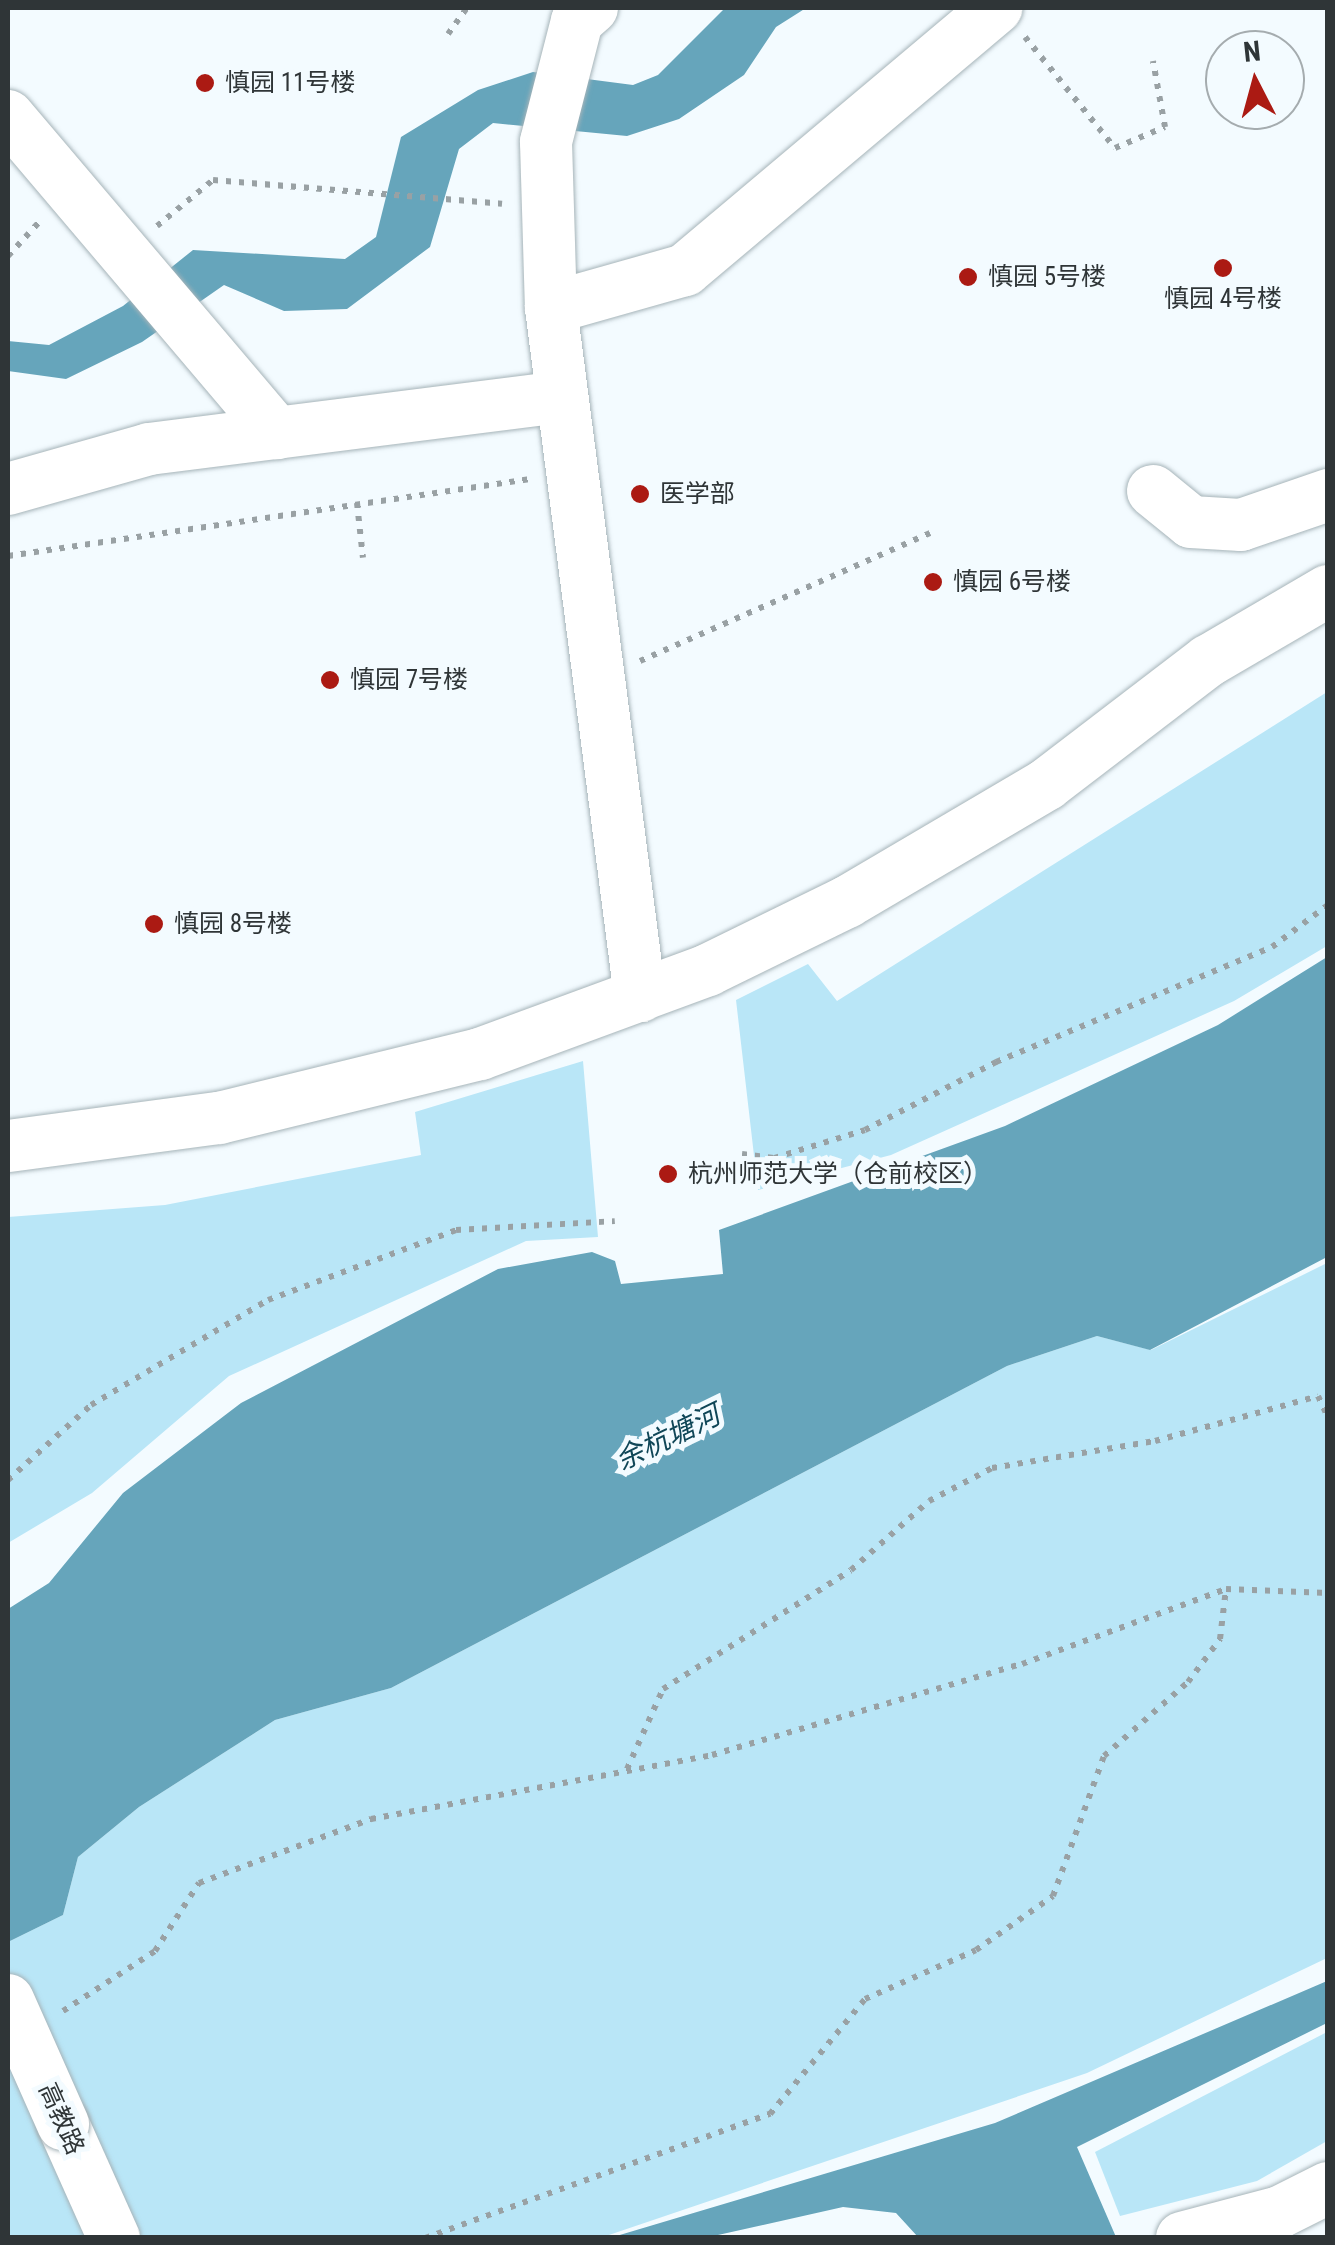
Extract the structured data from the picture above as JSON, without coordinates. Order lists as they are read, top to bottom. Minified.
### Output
{"streets":{"street":["高教路"]},"water":["余杭塘河"],"places":["慎园 11号楼","慎园 4号楼","慎园 5号楼","医学部","慎园 6号楼","慎园 7号楼","慎园 8号楼","杭州师范大学（仓前校区）"],"north":"top"}
